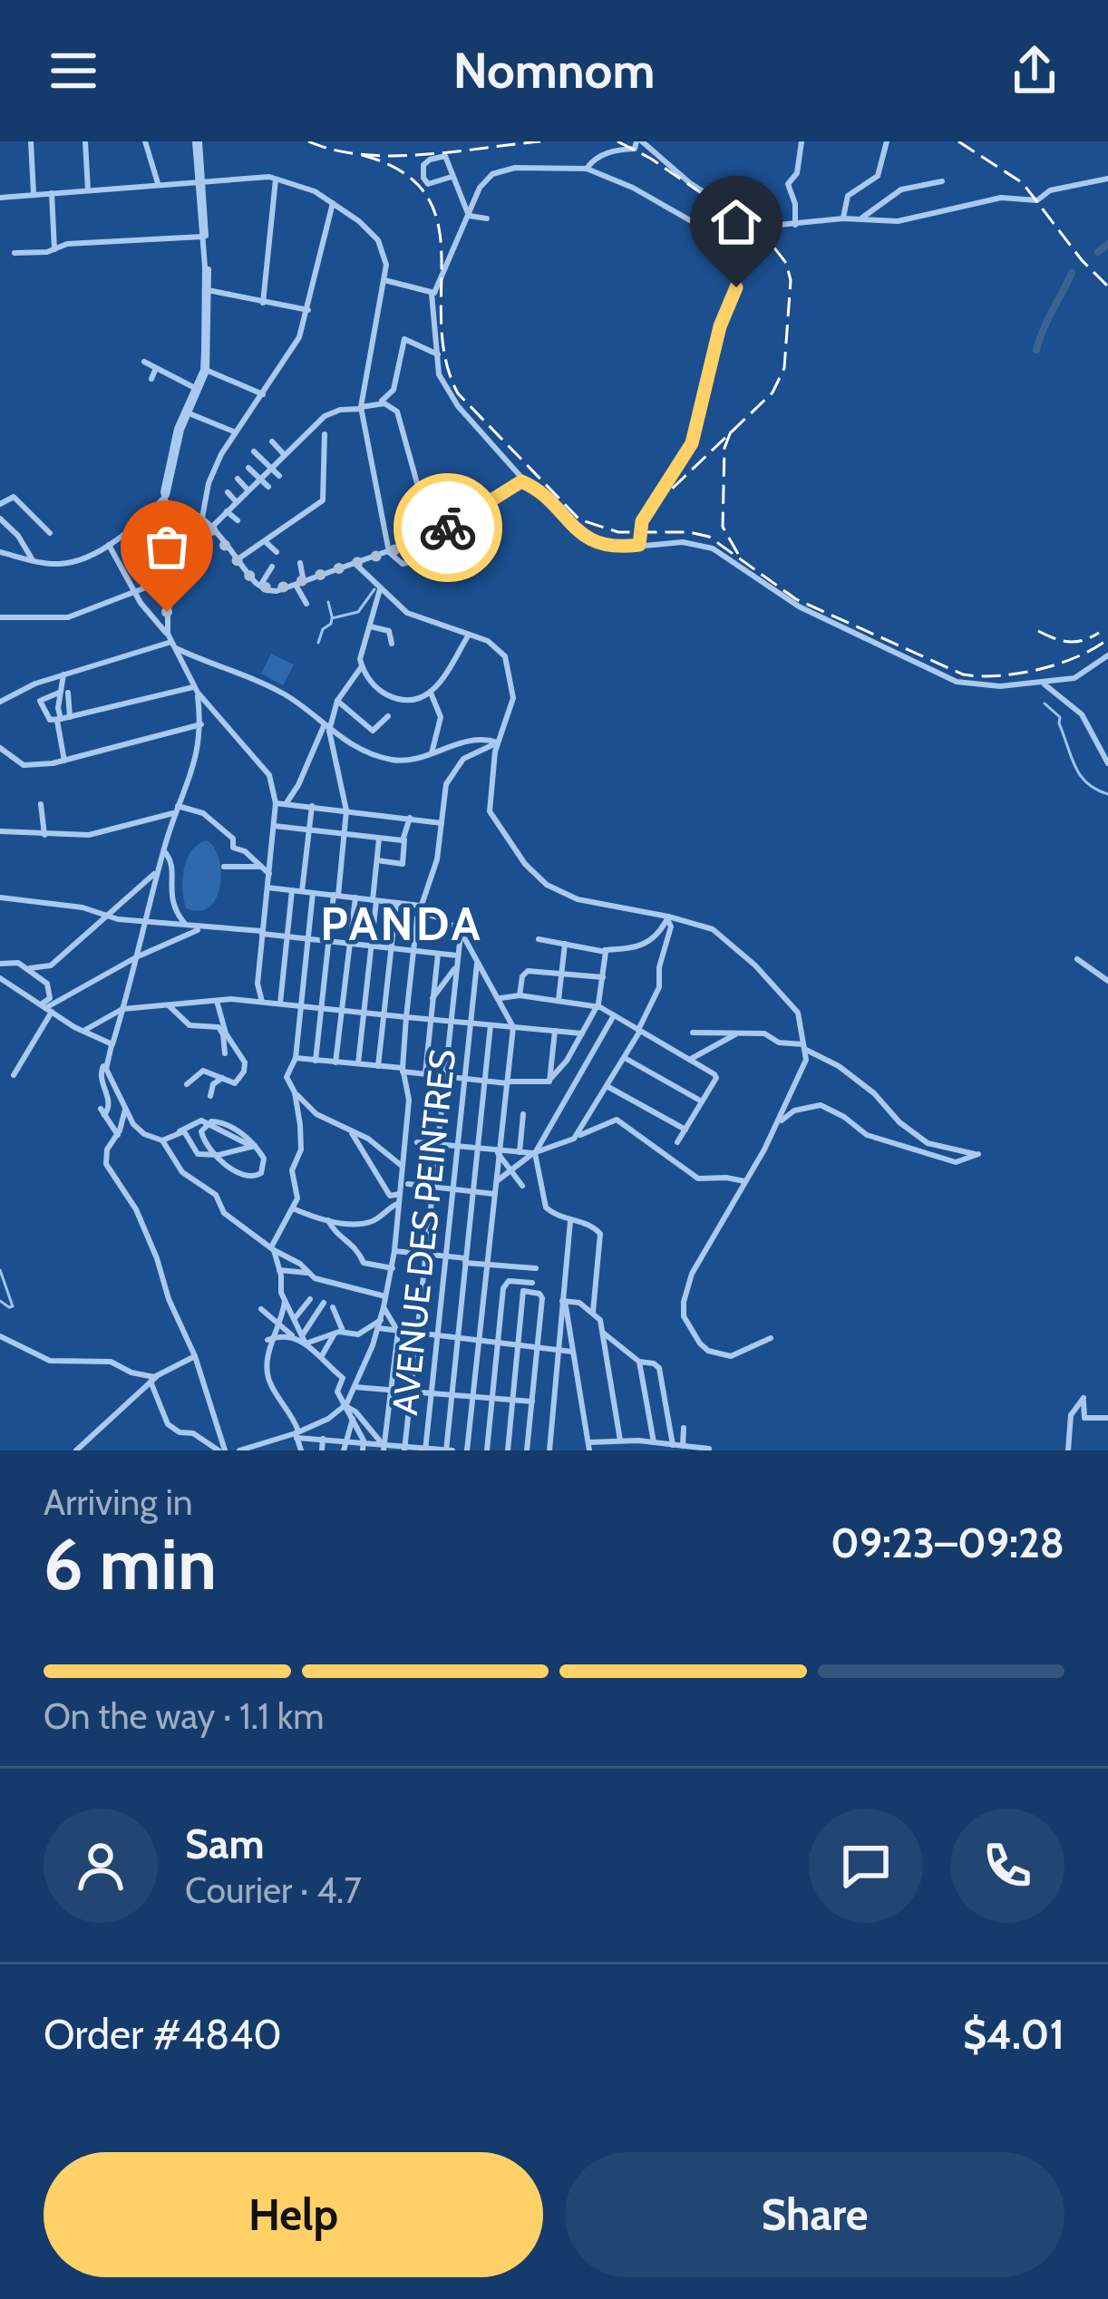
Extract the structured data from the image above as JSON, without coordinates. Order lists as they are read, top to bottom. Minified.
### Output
{"streets":{"street":["AVENUE DES PEINTRES"]},"districts":["PANDA"],"page":{"header":"Nomnom","heading":["6 min","Arriving in","09:23–09:28"],"panel":["Sam","Courier · 4.7","Order #4840","$4.01"],"bar":"On the way · 1.1 km","buttons":["Help","Share"]}}
